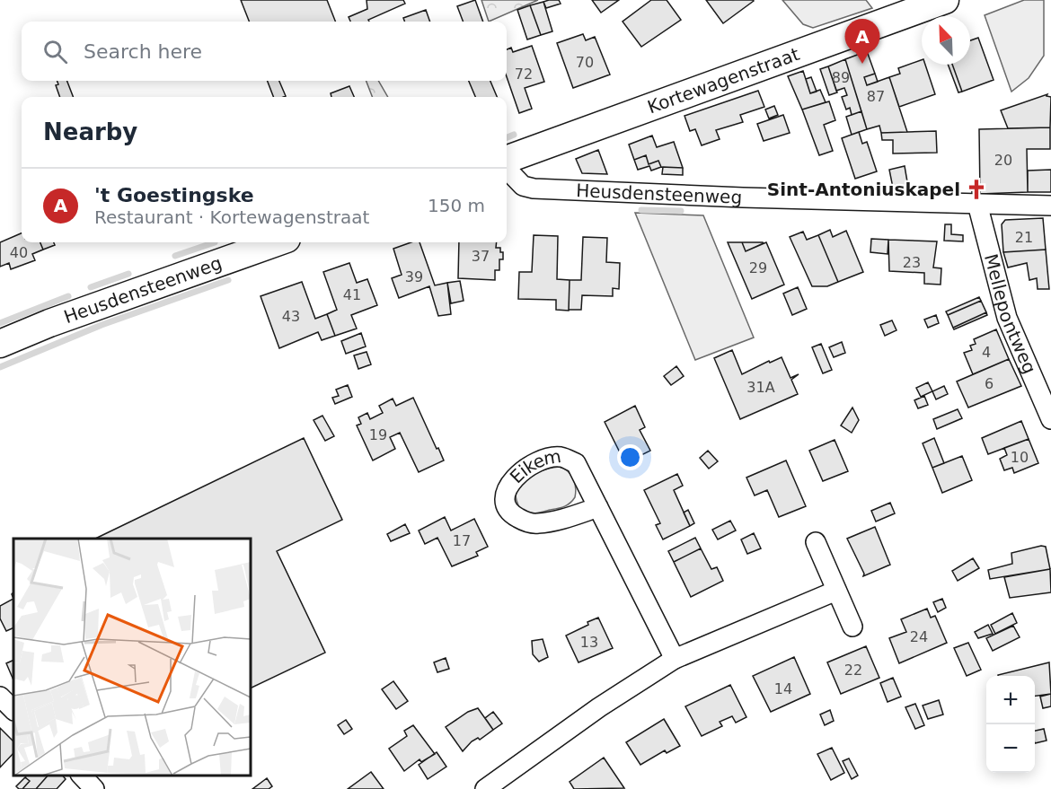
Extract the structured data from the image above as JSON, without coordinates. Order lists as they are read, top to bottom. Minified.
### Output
{"streets":{"street":["Kortewagenstraat","Heusdensteenweg","Mellepontweg","Eikem"]},"crossings":[["Heusdensteenweg","Mellepontweg"]],"places":{"church":["Sint-Antoniuskapel"]},"house_numbers":["70","72","89","87","20","21","40","37","23","29","39","41","43","4","6","31A","19","10","17","24","13","22","14"],"north":"top left","page":{"pins":"A","search":"Search here","heading":"Nearby","list":[{"mark":"A","name":"'t Goestingske","note":"Restaurant · Kortewagenstraat","value":"150 m"}],"map_buttons":["+","−"]}}
